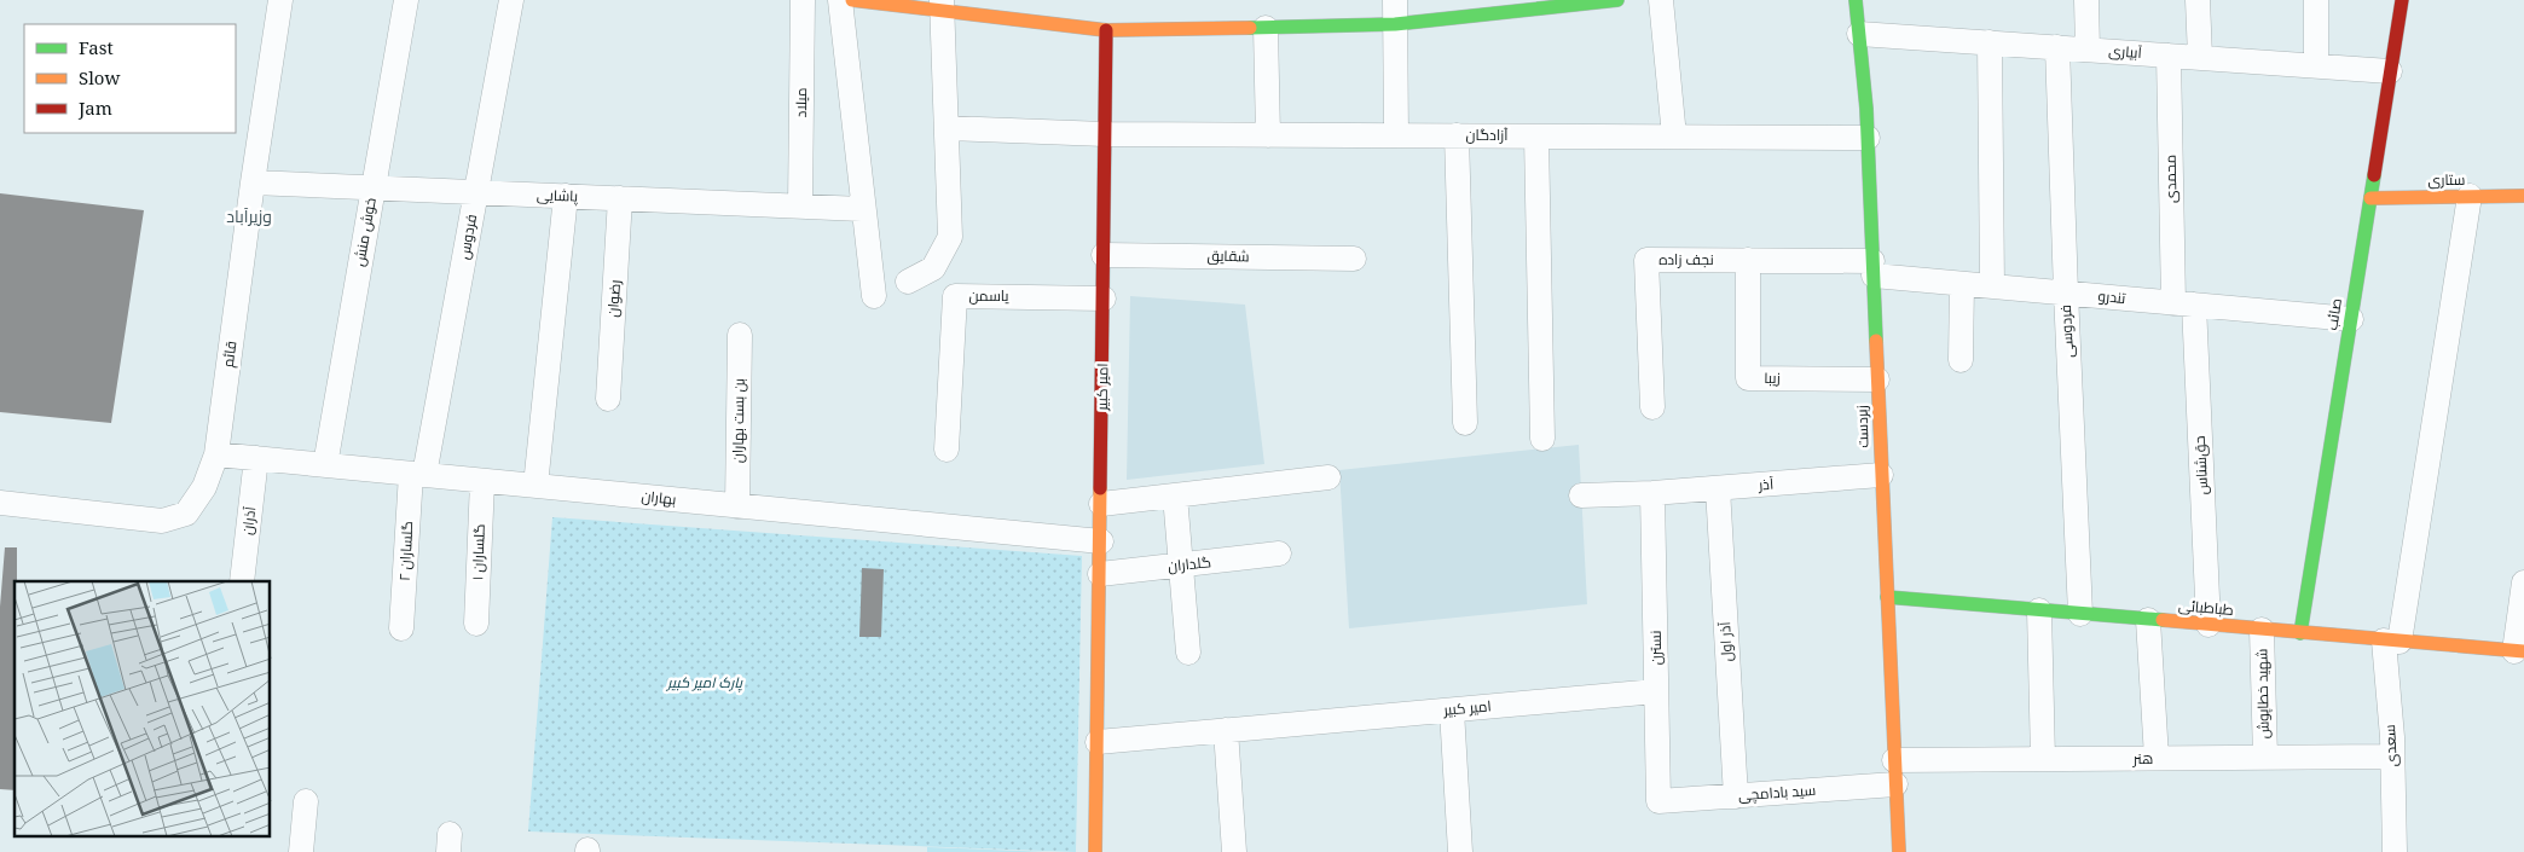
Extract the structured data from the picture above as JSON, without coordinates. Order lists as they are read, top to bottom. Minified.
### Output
{"streets":{"main road":["ستاری","صائب","امیر کبیر","زبردست","طباطبائی"],"street":["آبیاری","میلاد","آزادگان","محمدی","پاشایی","خوش منش","فردوس","شقایق","نجف زاده","یاسمن","تندرو","رضوان","فردوسی","قائم","زیبا","بن بست بهاران","حق‌شناس","آذر","بهاران","آذران","گلساران ۲","گلساران ۱","گلداران","آذر اول","نسترن","شهید خطاپوش","سعدی","هنر","سید بادامچی"]},"crossings":[["آبیاری","محمدی"],["آبیاری","صائب"],["آبیاری","فردوسی"],["آبیاری","زبردست"],["میلاد","پاشایی"],["آزادگان","امیر کبیر"],["آزادگان","زبردست"],["محمدی","تندرو"],["محمدی","حق‌شناس"],["ستاری","صائب"],["ستاری","سعدی"],["پاشایی","خوش منش"],["پاشایی","فردوس"],["پاشایی","رضوان"],["پاشایی","قائم"],["خوش منش","بهاران"],["فردوس","بهاران"],["فردوس","گلساران ۲"],["شقایق","امیر کبیر"],["نجف زاده","تندرو"],["نجف زاده","زیبا"],["نجف زاده","زبردست"],["یاسمن","امیر کبیر"],["تندرو","صائب"],["تندرو","فردوسی"],["تندرو","زبردست"],["تندرو","حق‌شناس"],["صائب","طباطبائی"],["فردوسی","طباطبائی"],["قائم","بهاران"],["زیبا","زبردست"],["امیر کبیر","بهاران"],["امیر کبیر","گلداران"],["امیر کبیر","نسترن"],["بن بست بهاران","بهاران"],["زبردست","آذر"],["زبردست","طباطبائی"],["زبردست","هنر"],["زبردست","سید بادامچی"],["حق‌شناس","طباطبائی"],["آذر","آذر اول"],["آذر","نسترن"],["بهاران","آذران"],["بهاران","گلساران ۲"],["بهاران","گلساران ۱"],["طباطبائی","شهید خطاپوش"],["طباطبائی","سعدی"],["آذر اول","سید بادامچی"],["نسترن","سید بادامچی"],["شهید خطاپوش","هنر"],["سعدی","هنر"]],"districts":["وزیرآباد"],"parks":["پارک امیر کبیر"],"legend":["Fast","Slow","Jam"]}
